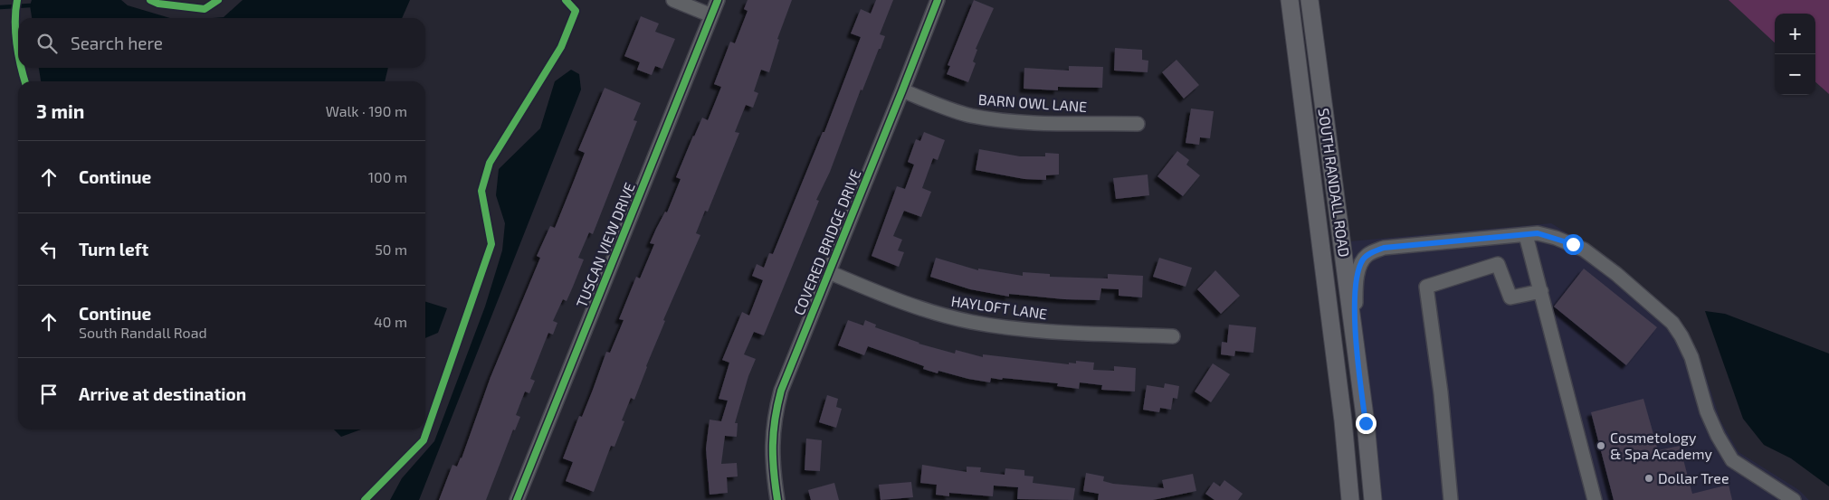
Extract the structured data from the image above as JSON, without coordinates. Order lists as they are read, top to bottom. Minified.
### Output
{"streets":{"main road":["SOUTH RANDALL ROAD"],"street":["BARN OWL LANE","COVERED BRIDGE DRIVE","TUSCAN VIEW DRIVE","HAYLOFT LANE"]},"crossings":[["BARN OWL LANE","COVERED BRIDGE DRIVE"],["COVERED BRIDGE DRIVE","HAYLOFT LANE"]],"places":["Cosmetology & Spa Academy","Dollar Tree"],"page":{"map_buttons":["+","−"],"search":"Search here","heading":["3 min","Walk · 190 m"],"list":[["Continue","100 m"],["Turn left","50 m"],["Continue","South Randall Road","40 m"],"Arrive at destination"]}}
